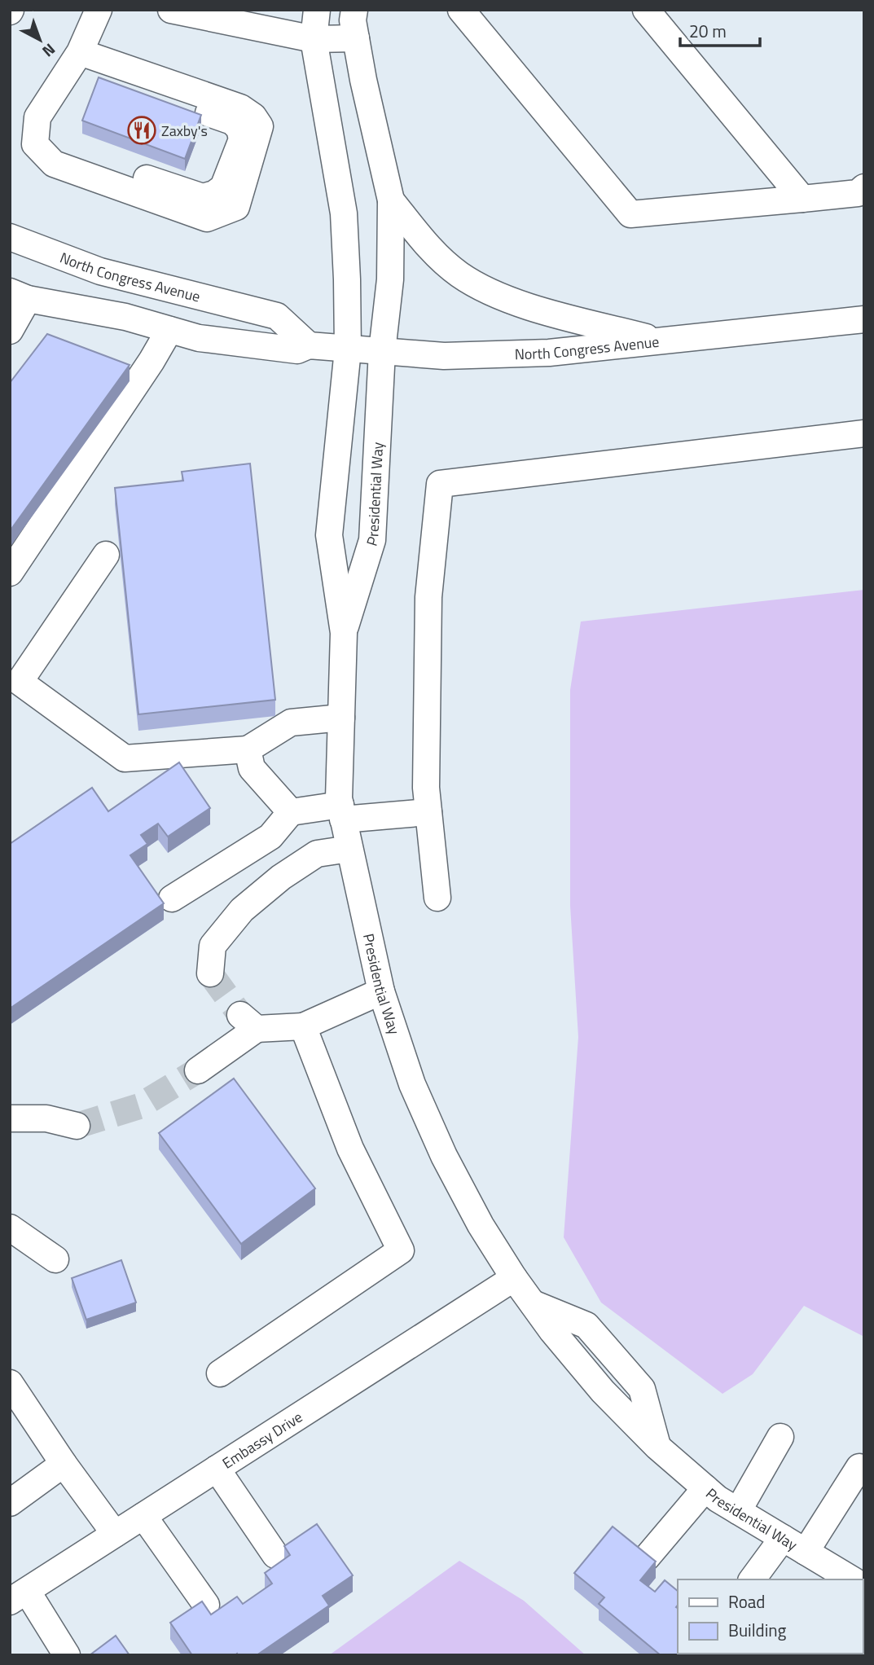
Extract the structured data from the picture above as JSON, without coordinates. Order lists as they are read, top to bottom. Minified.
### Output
{"streets":{"street":["North Congress Avenue","Presidential Way","Embassy Drive"]},"crossings":[["North Congress Avenue","Presidential Way"],["Presidential Way","Embassy Drive"]],"places":{"restaurant":["Zaxby's"]},"legend":["Road","Building"],"scale_bar":"20 m","north":"bottom right"}
